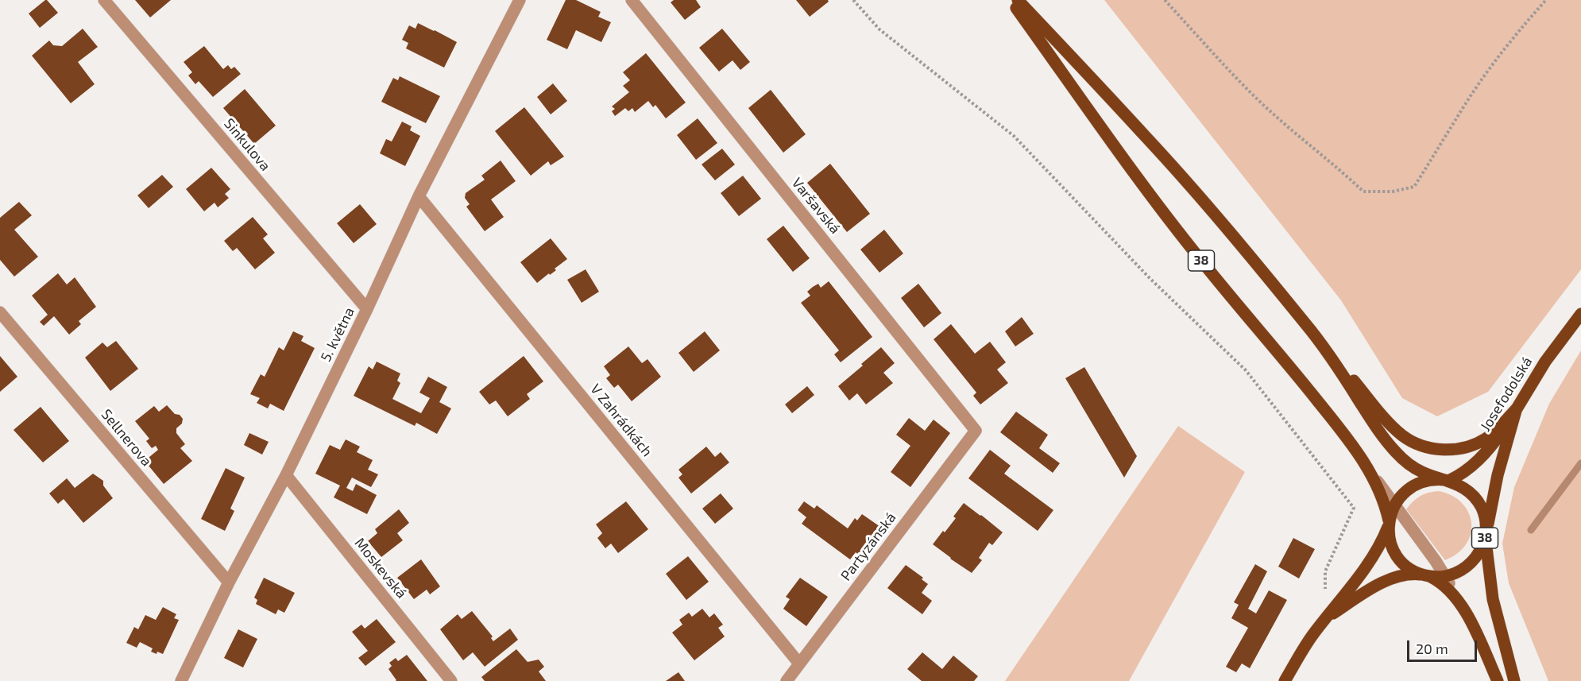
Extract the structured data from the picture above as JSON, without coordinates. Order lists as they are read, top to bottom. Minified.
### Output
{"streets":{"main road":["38","Josefodolská"],"street":["Sinkulova","Varšavská","5. května","V Zahrádkách","Sellnerova","Partyzánská","Moskevská"]},"crossings":[["Sinkulova","5. května"],["Varšavská","Partyzánská"],["38","Josefodolská"],["5. května","V Zahrádkách"],["5. května","Sellnerova"],["5. května","Moskevská"],["V Zahrádkách","Partyzánská"]],"scale_bar":"20 m"}
